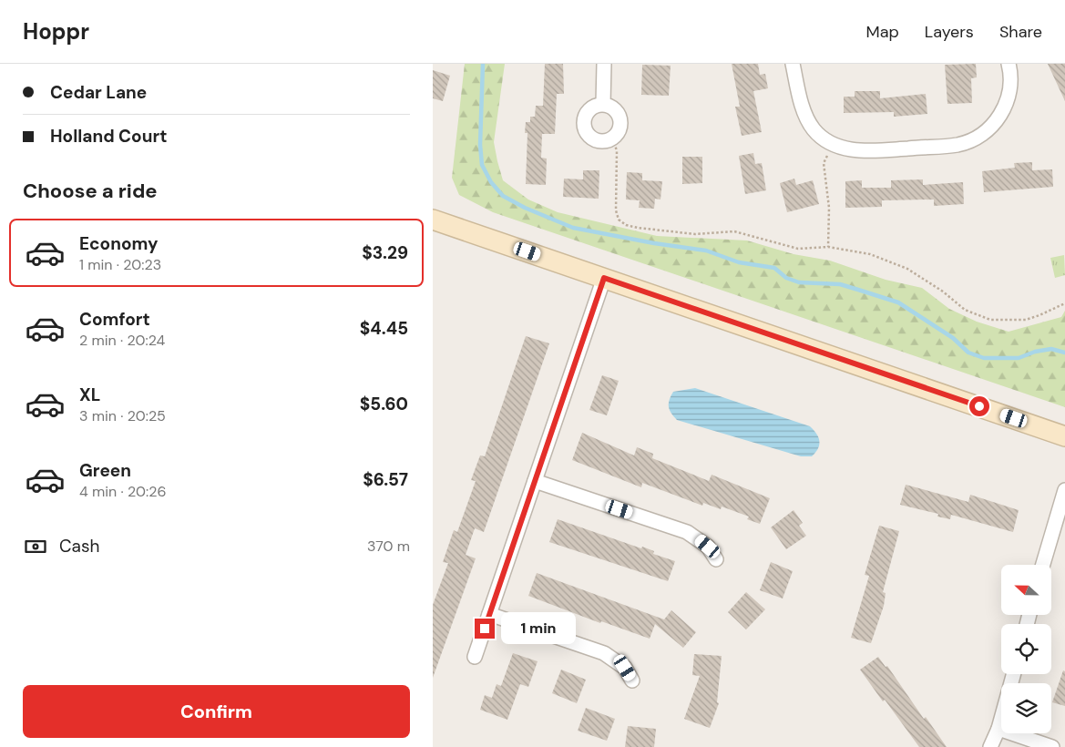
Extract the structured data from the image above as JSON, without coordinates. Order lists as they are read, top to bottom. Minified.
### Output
{"north":"left","page":{"header":"Hoppr","nav":["Map","Layers","Share"],"banner":["Cedar Lane","Holland Court"],"heading":"Choose a ride","list":[{"name":"Economy","note":"1 min · 20:23","value":"$3.29"},{"name":"Comfort","note":"2 min · 20:24","value":"$4.45"},{"name":"XL","note":"3 min · 20:25","value":"$5.60"},{"name":"Green","note":"4 min · 20:26","value":"$6.57"}],"pay":["Cash","370 m"],"bubble":"1 min","buttons":"Confirm"}}
